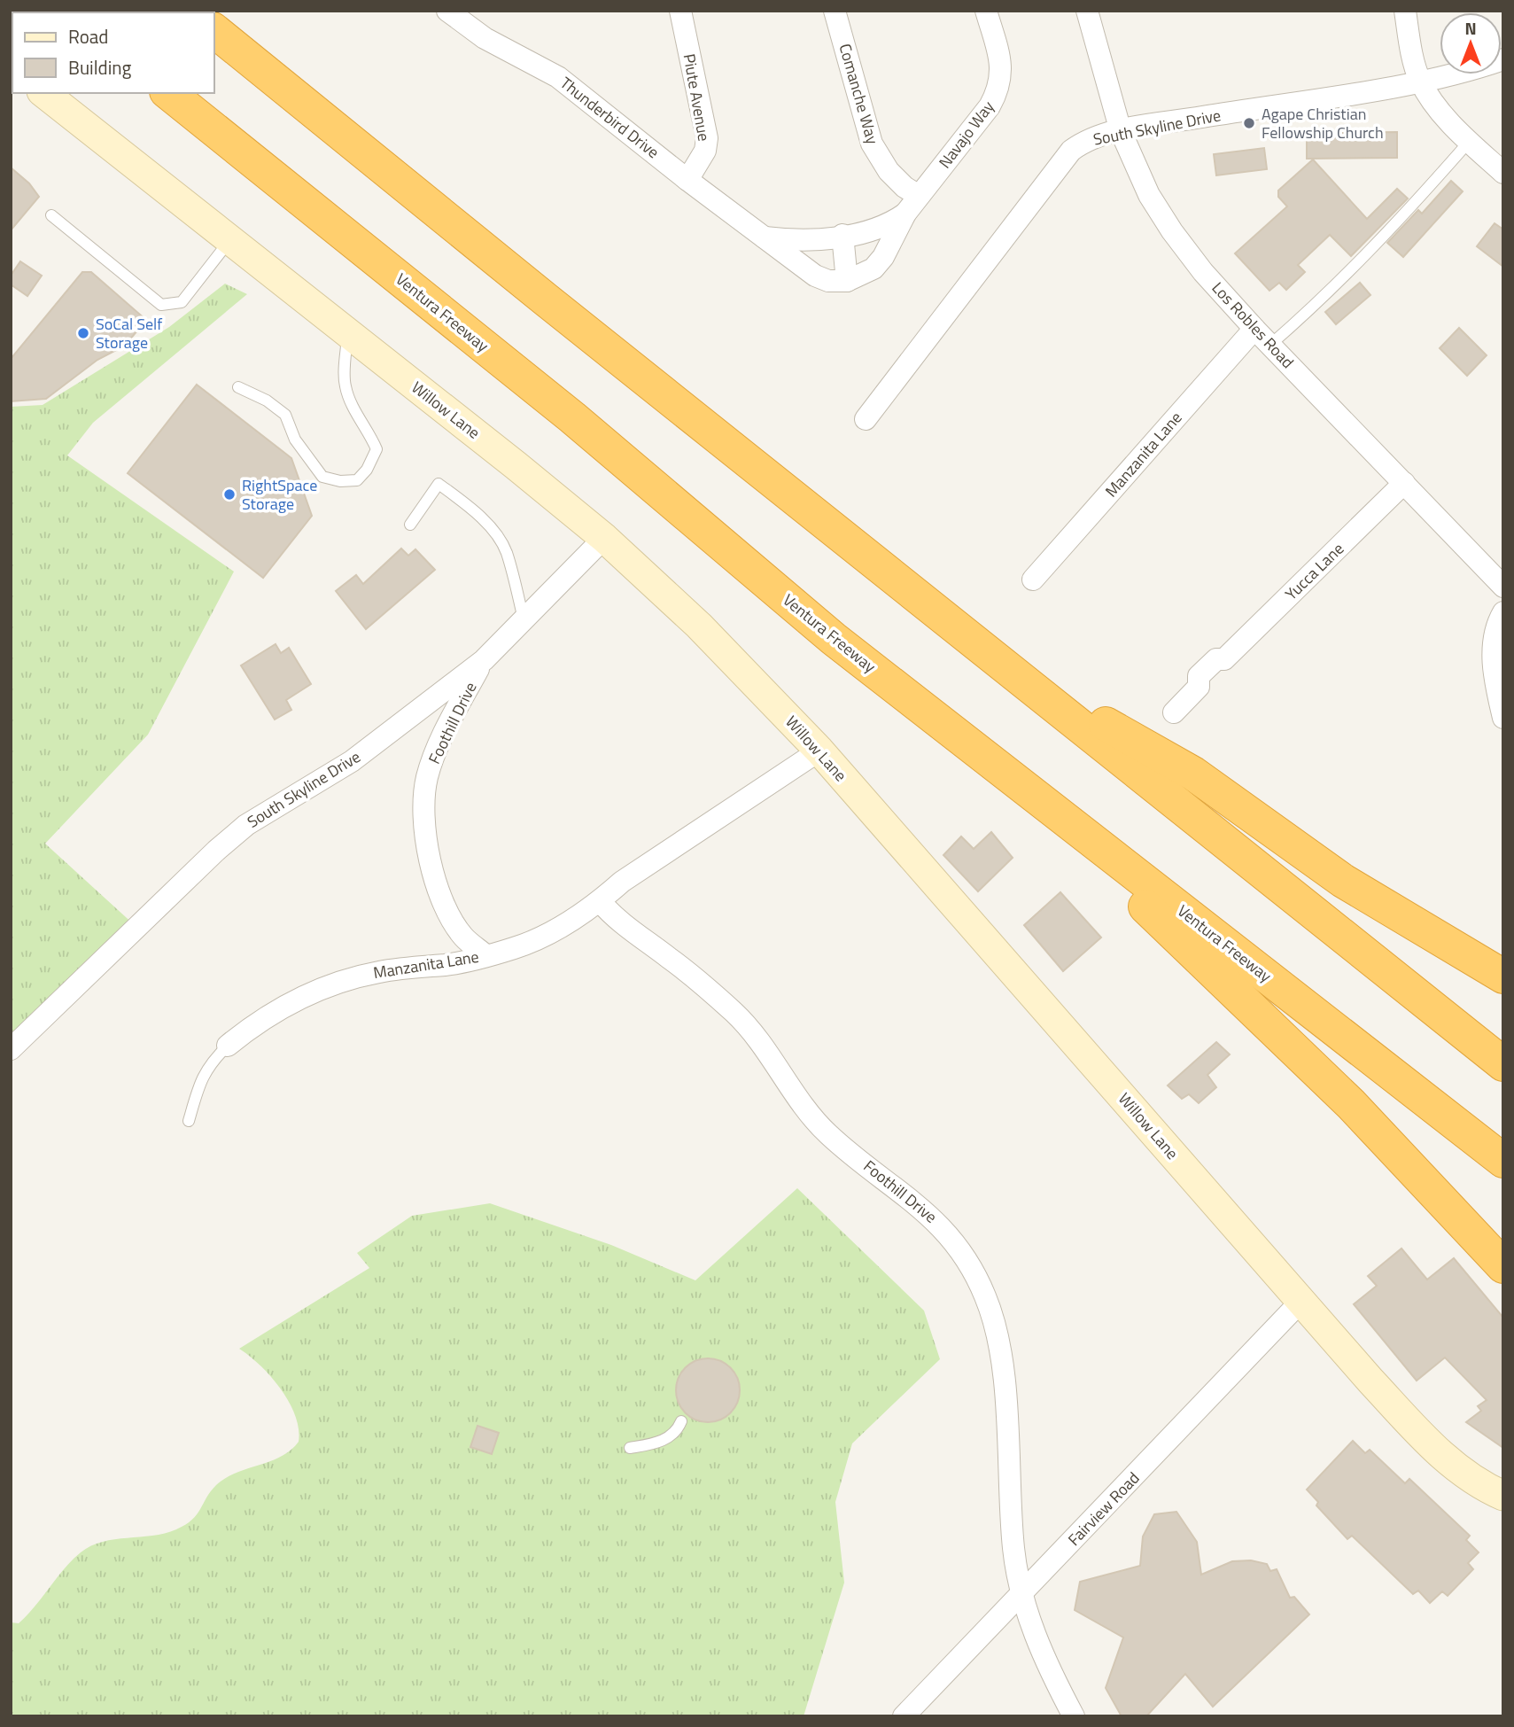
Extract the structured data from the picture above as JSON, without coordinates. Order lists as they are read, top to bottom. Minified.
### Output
{"streets":{"highway":["Ventura Freeway"],"street":["Comanche Way","Piute Avenue","Thunderbird Drive","South Skyline Drive","Navajo Way","Los Robles Road","Willow Lane","Manzanita Lane","Yucca Lane","Foothill Drive","Fairview Road"]},"crossings":[["Comanche Way","Navajo Way"],["Piute Avenue","Thunderbird Drive"],["Thunderbird Drive","Navajo Way"],["South Skyline Drive","Los Robles Road"],["South Skyline Drive","Willow Lane"],["South Skyline Drive","Foothill Drive"],["Los Robles Road","Manzanita Lane"],["Los Robles Road","Yucca Lane"],["Willow Lane","Manzanita Lane"],["Willow Lane","Fairview Road"],["Manzanita Lane","Foothill Drive"],["Foothill Drive","Fairview Road"]],"places":["Agape Christian Fellowship Church","SoCal Self Storage","RightSpace Storage"],"legend":["Road","Building"],"north":"top"}
